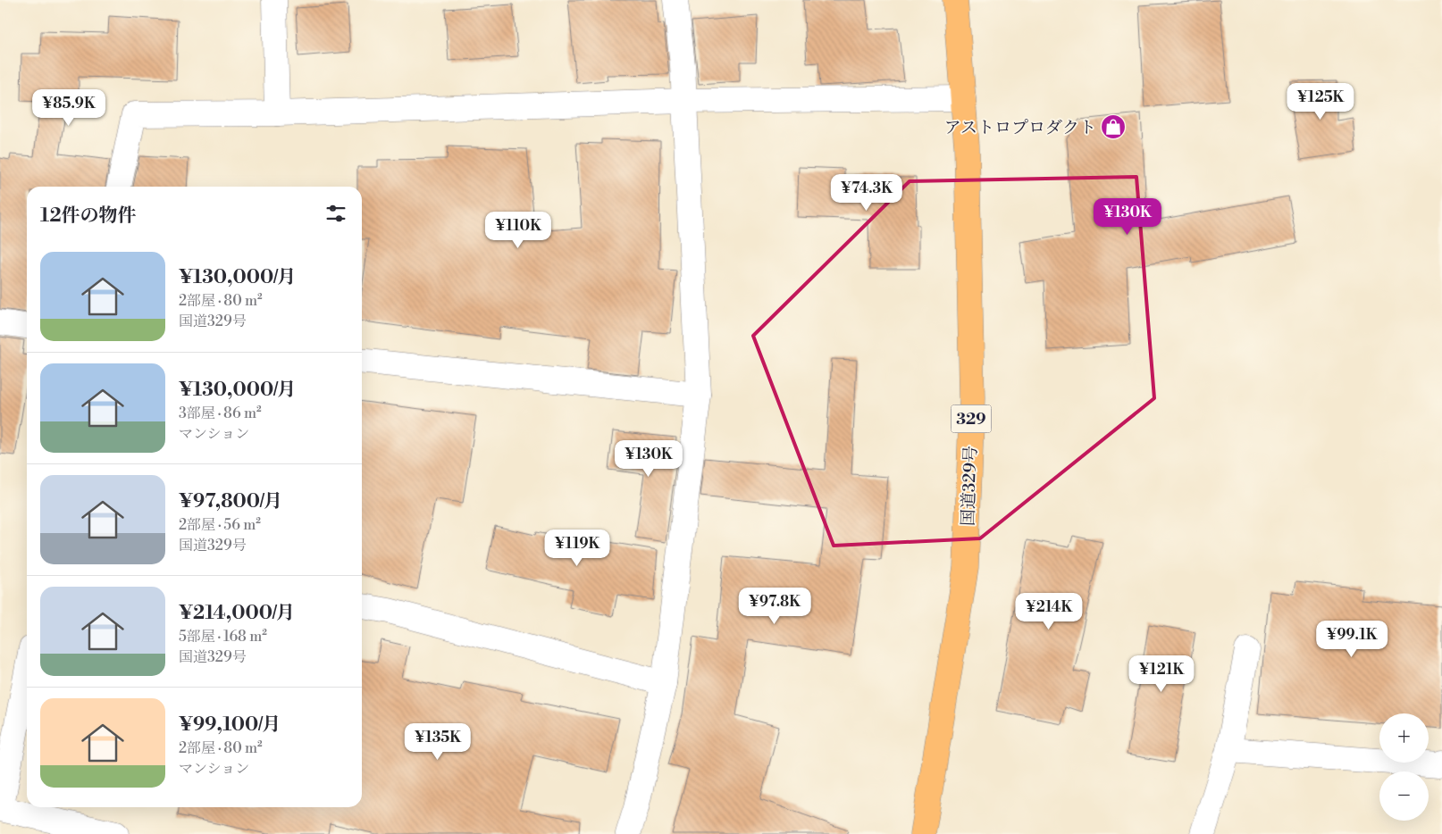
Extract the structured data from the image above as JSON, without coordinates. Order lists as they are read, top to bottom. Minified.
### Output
{"streets":{"highway":["329","国道329号"]},"places":{"shop":["アストロプロダクト"]},"page":{"price":["¥125K","¥85.9K","¥74.3K","¥130K","¥110K","¥130K","¥119K","¥97.8K","¥214K","¥99.1K","¥121K","¥135K"],"heading":"12件の物件","list":[{"name":"¥130,000/月","note":"2部屋 · 80 m² · 国道329号"},{"name":"¥130,000/月","note":"3部屋 · 86 m² · マンション"},{"name":"¥97,800/月","note":"2部屋 · 56 m² · 国道329号"},{"name":"¥214,000/月","note":"5部屋 · 168 m² · 国道329号"},{"name":"¥99,100/月","note":"2部屋 · 80 m² · マンション"}],"map_buttons":["+","−"]}}
